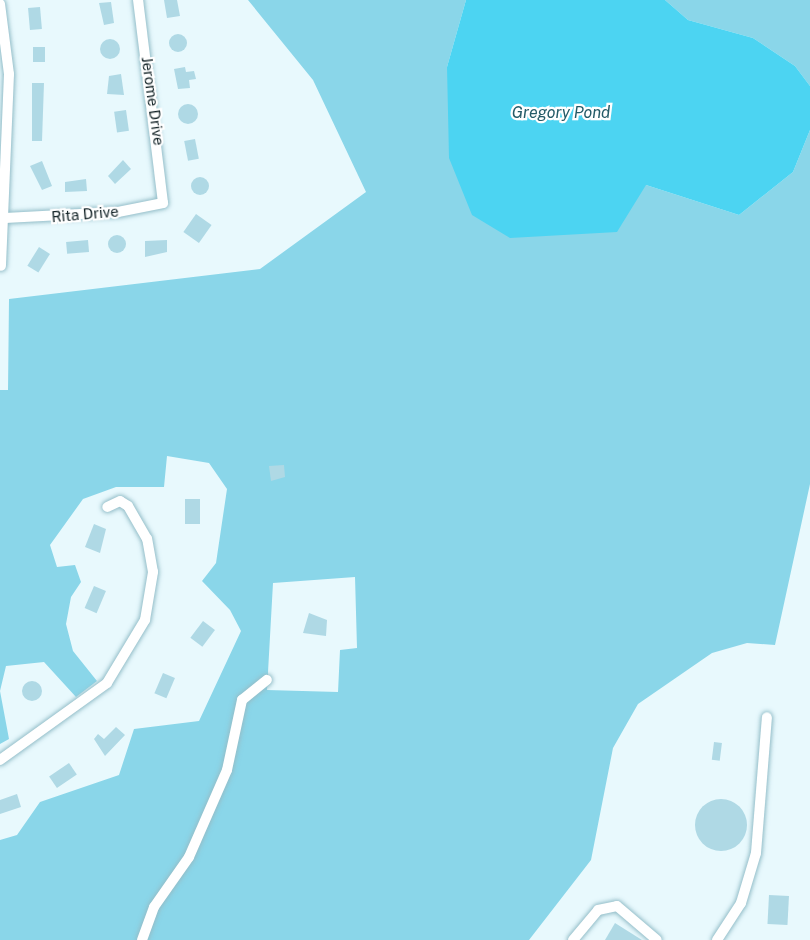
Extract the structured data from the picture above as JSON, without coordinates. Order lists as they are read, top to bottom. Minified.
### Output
{"streets":{"street":["Jerome Drive","Rita Drive"]},"crossings":[["Jerome Drive","Rita Drive"]],"water":["Gregory Pond"]}
